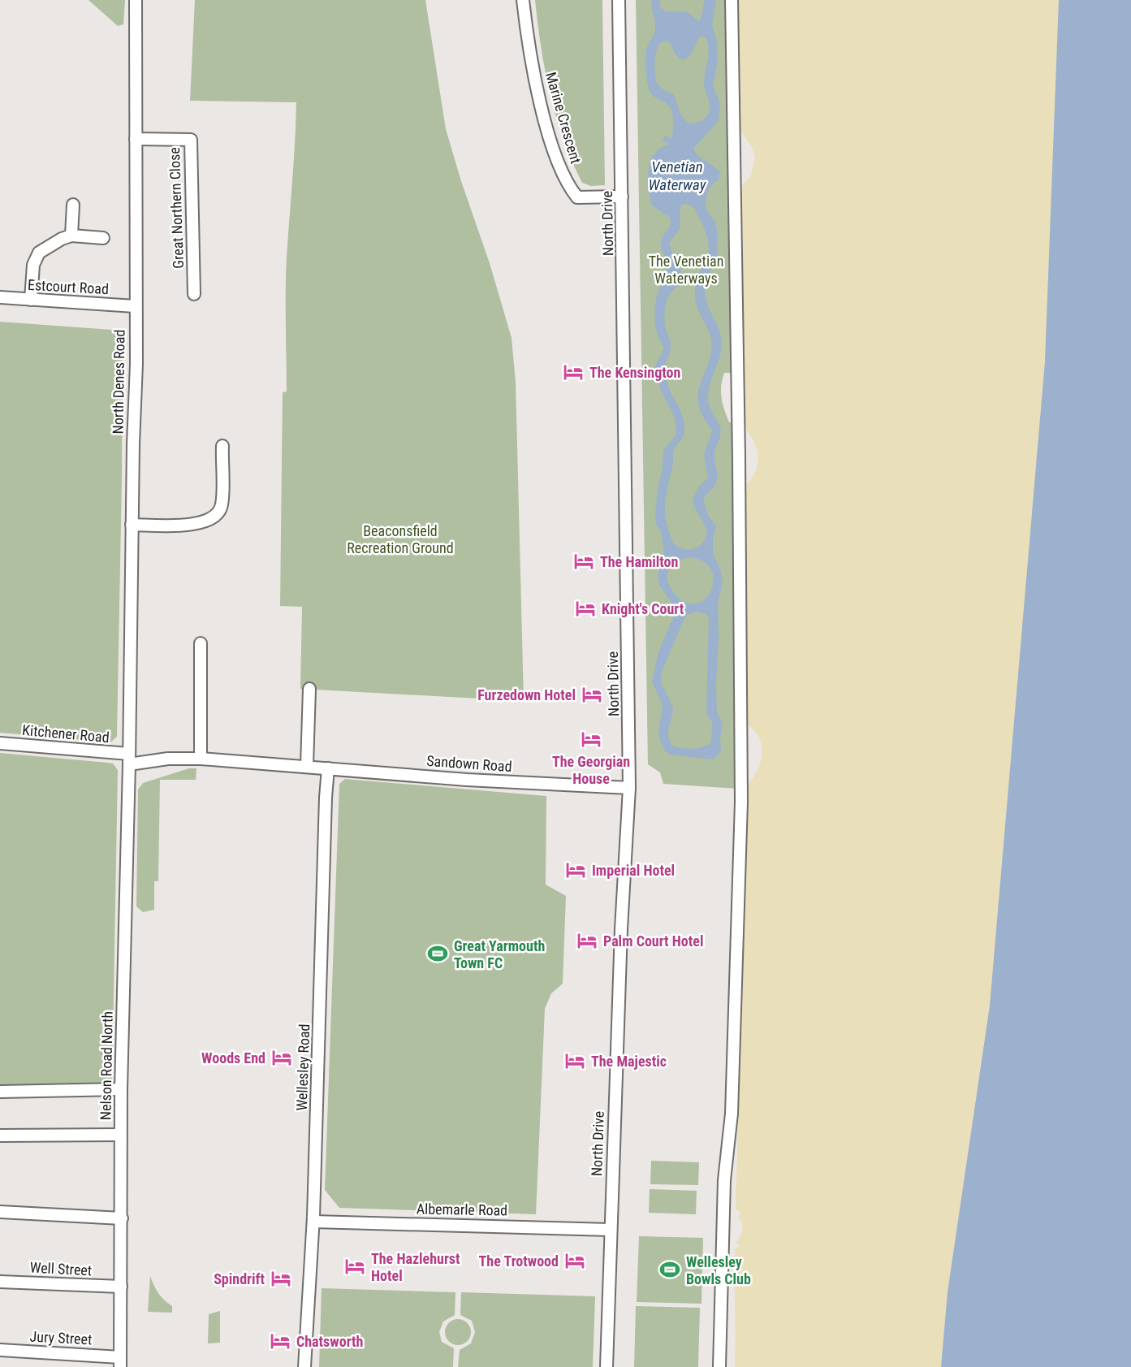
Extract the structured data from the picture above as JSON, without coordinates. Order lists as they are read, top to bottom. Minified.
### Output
{"streets":{"street":["Marine Crescent","Great Northern Close","North Drive","Estcourt Road","North Denes Road","Kitchener Road","Sandown Road","Nelson Road North","Wellesley Road","Albemarle Road","Well Street","Jury Street"]},"crossings":[["Marine Crescent","North Drive"],["Great Northern Close","North Denes Road"],["North Drive","Sandown Road"],["North Drive","Albemarle Road"],["Estcourt Road","North Denes Road"],["North Denes Road","Kitchener Road"],["North Denes Road","Sandown Road"],["North Denes Road","Nelson Road North"],["Kitchener Road","Sandown Road"],["Kitchener Road","Nelson Road North"],["Sandown Road","Nelson Road North"],["Sandown Road","Wellesley Road"],["Nelson Road North","Well Street"],["Nelson Road North","Jury Street"],["Wellesley Road","Albemarle Road"]],"water":["Venetian Waterway"],"parks":["The Venetian Waterways","Beaconsfield Recreation Ground"],"places":{"hotel":["The Kensington","The Hamilton","Knight's Court","Furzedown Hotel","The Georgian House","Imperial Hotel","Palm Court Hotel","Woods End","The Majestic","The Trotwood","The Hazlehurst Hotel","Spindrift","Chatsworth"],"sports":["Great Yarmouth Town FC","Wellesley Bowls Club"]}}
